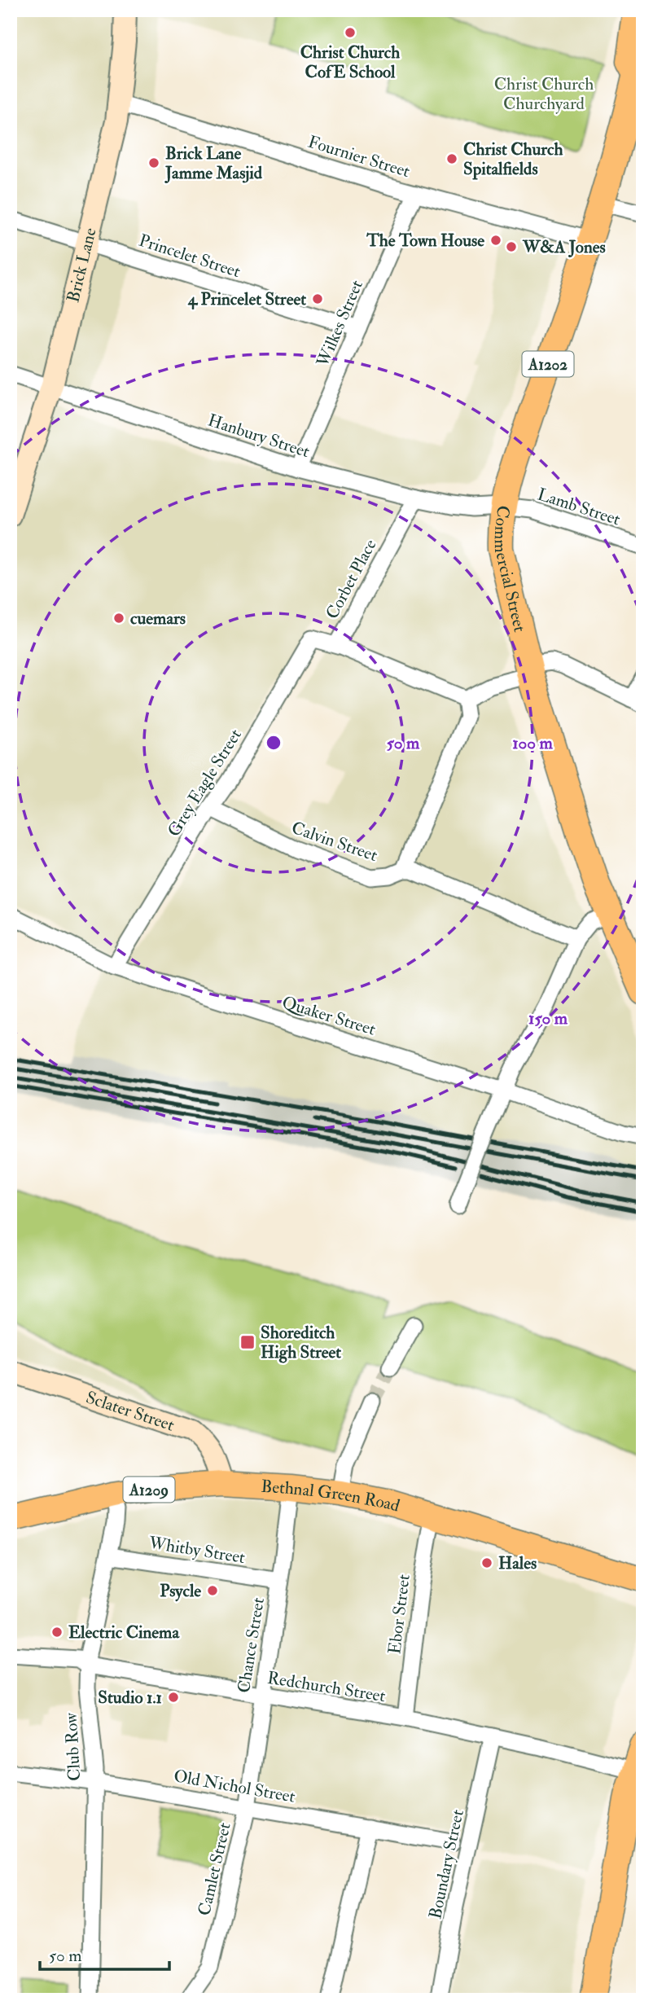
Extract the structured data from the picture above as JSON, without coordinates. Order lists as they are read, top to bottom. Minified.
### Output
{"streets":{"highway":["A1202","Commercial Street"],"main road":["Brick Lane","Sclater Street","A1209","Bethnal Green Road"],"street":["Fournier Street","Princelet Street","Wilkes Street","Hanbury Street","Lamb Street","Corbet Place","Grey Eagle Street","Calvin Street","Quaker Street","Whitby Street","Ebor Street","Chance Street","Redchurch Street","Club Row","Old Nichol Street","Boundary Street","Camlet Street"]},"crossings":[["Fournier Street","Brick Lane"],["Fournier Street","Wilkes Street"],["Fournier Street","Commercial Street"],["Princelet Street","Brick Lane"],["Princelet Street","Wilkes Street"],["Brick Lane","Hanbury Street"],["Wilkes Street","Hanbury Street"],["Hanbury Street","Lamb Street"],["Hanbury Street","Commercial Street"],["Hanbury Street","Corbet Place"],["Lamb Street","Commercial Street"],["Corbet Place","Grey Eagle Street"],["Grey Eagle Street","Calvin Street"],["Grey Eagle Street","Quaker Street"],["Sclater Street","Bethnal Green Road"],["Bethnal Green Road","Ebor Street"],["Bethnal Green Road","Chance Street"],["Bethnal Green Road","Club Row"],["Whitby Street","Chance Street"],["Whitby Street","Club Row"],["Ebor Street","Redchurch Street"],["Chance Street","Redchurch Street"],["Chance Street","Old Nichol Street"],["Chance Street","Camlet Street"],["Redchurch Street","Club Row"],["Redchurch Street","Boundary Street"],["Club Row","Old Nichol Street"],["Old Nichol Street","Camlet Street"]],"parks":["Christ Church Churchyard"],"places":{"other":["Christ Church CofE School","Christ Church Spitalfields","Brick Lane Jamme Masjid","The Town House","W&A Jones","4 Princelet Street","cuemars","Hales","Psycle","Electric Cinema","Studio 1.1"],"transit":["Shoreditch High Street"]},"scale_bar":"50 m","rings":["50 m","100 m","150 m"]}
